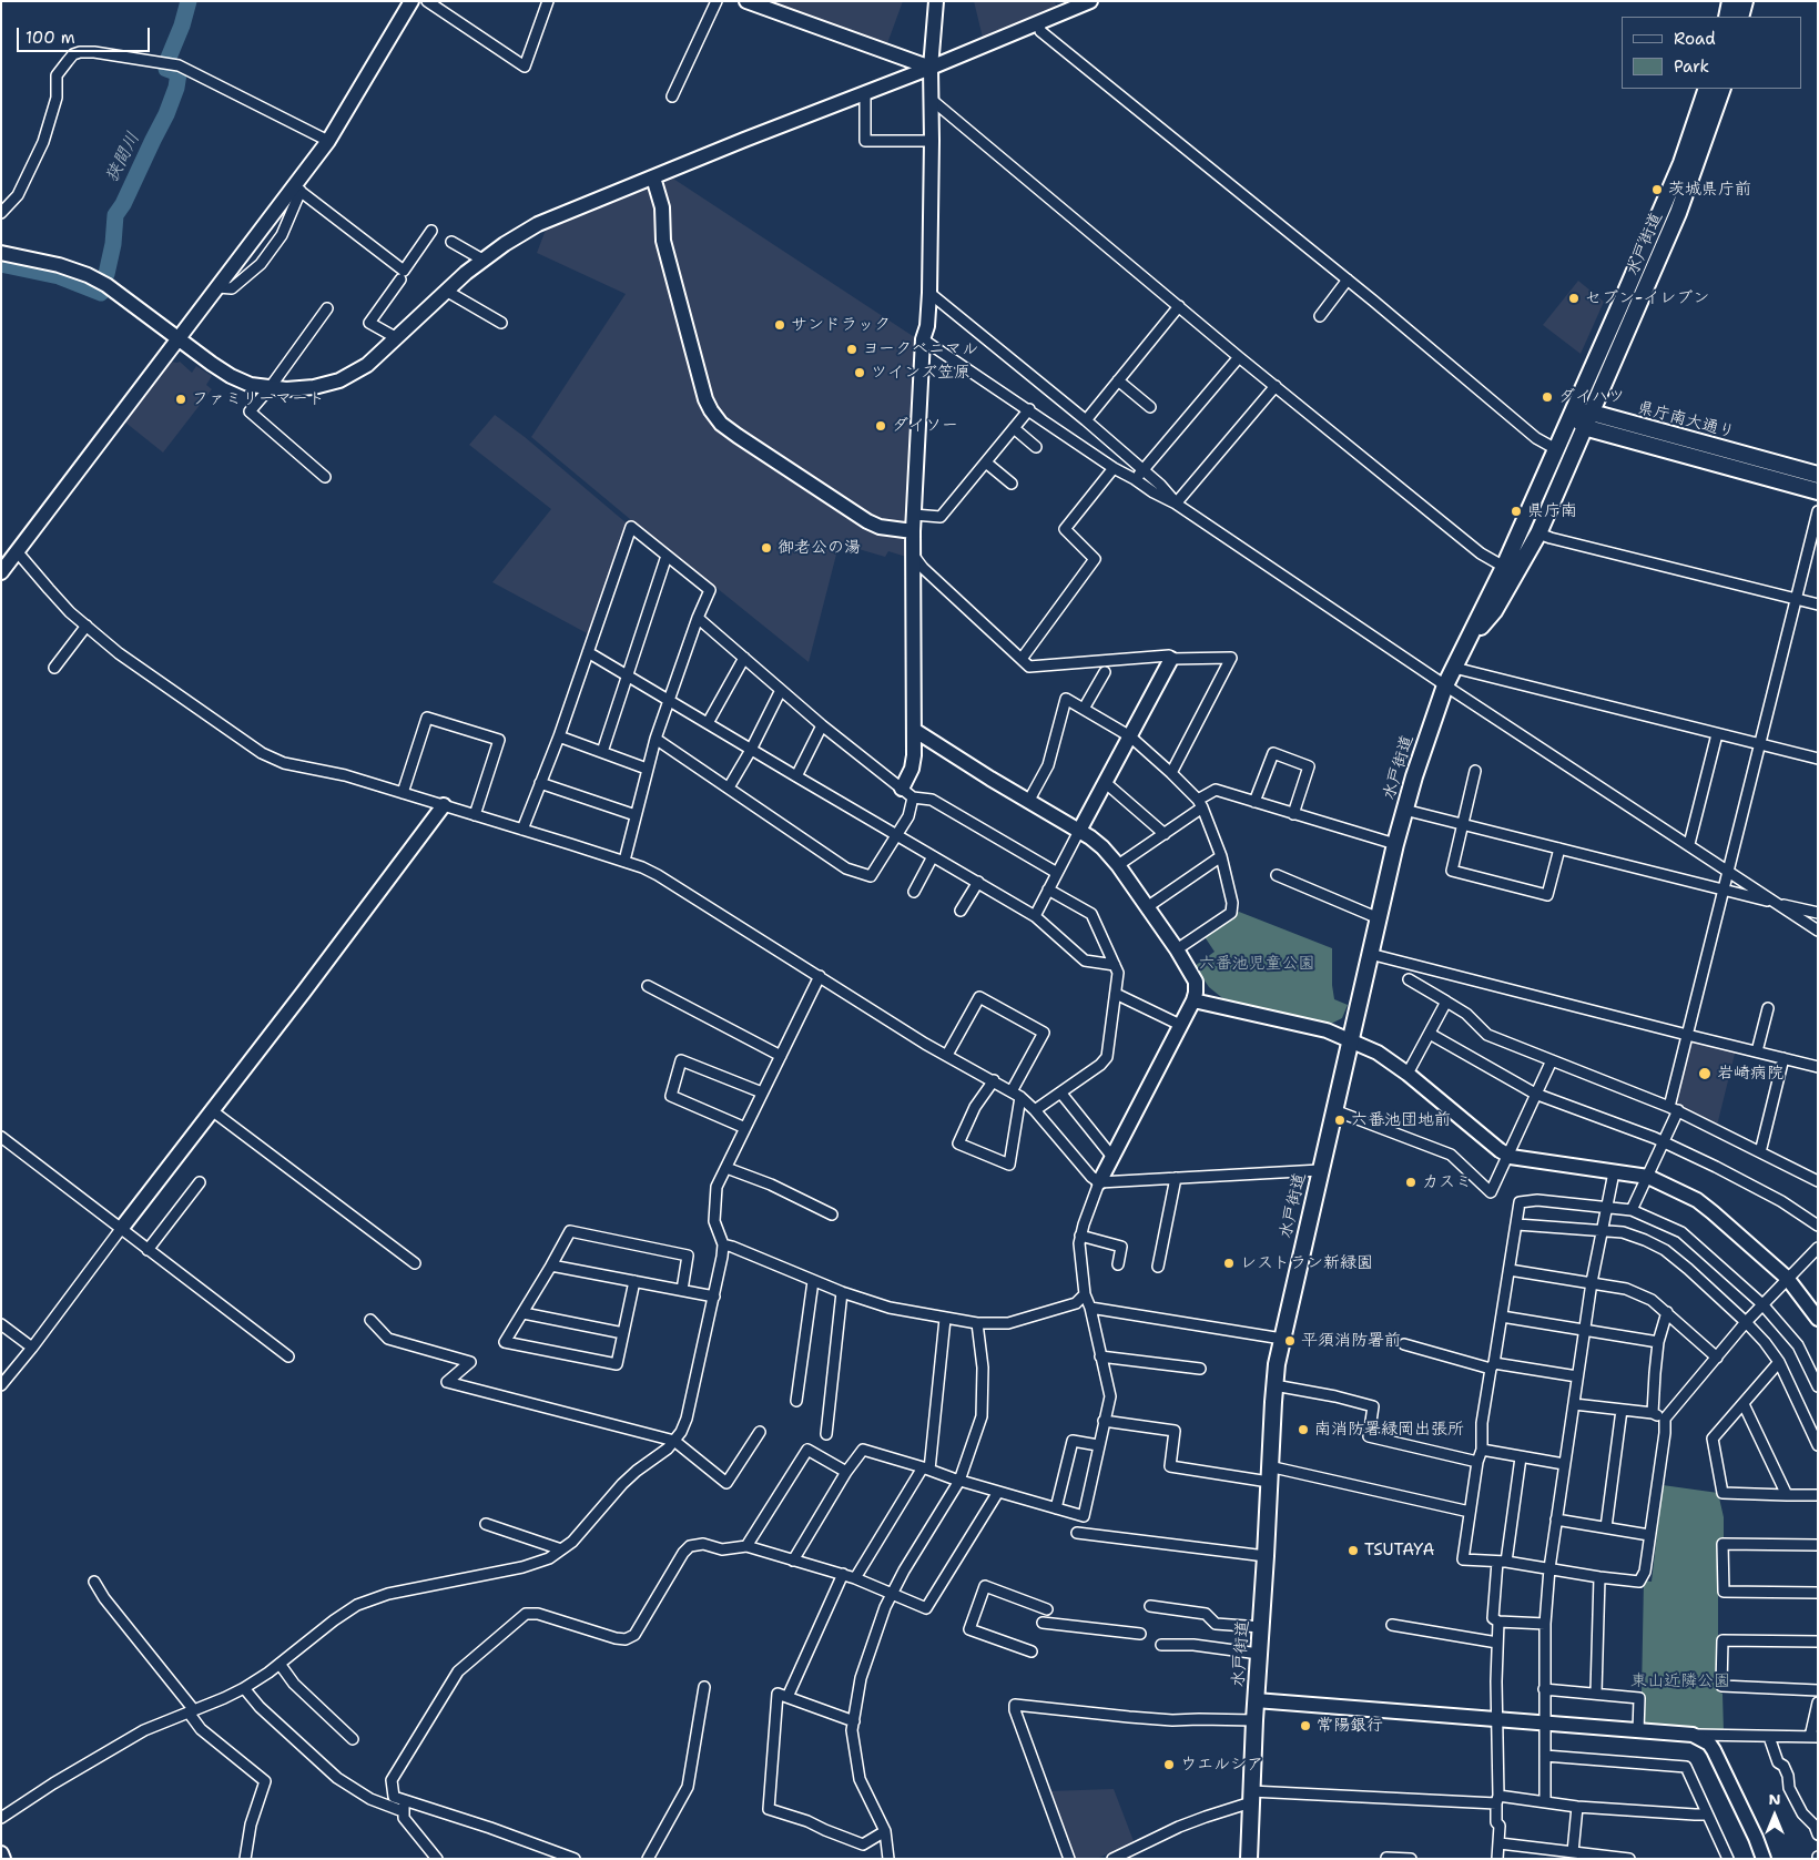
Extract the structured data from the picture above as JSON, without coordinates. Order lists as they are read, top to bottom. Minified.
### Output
{"streets":{"main road":["水戸街道","県庁南大通り"]},"crossings":[["水戸街道","県庁南大通り"]],"water":["狭間川"],"parks":["六番池児童公園","東山近隣公園"],"places":["茨城県庁前","セブン-イレブン","サンドラック","ヨークベニマル","ツインズ笠原","ダイハツ","ファミリーマート","ダイソー","県庁南","御老公の湯","岩崎病院","六番池団地前","カスミ","レストラン新緑園","平須消防署前","南消防署緑岡出張所","TSUTAYA","常陽銀行","ウエルシア"],"legend":["Road","Park"],"scale_bar":"100 m","north":"top"}
